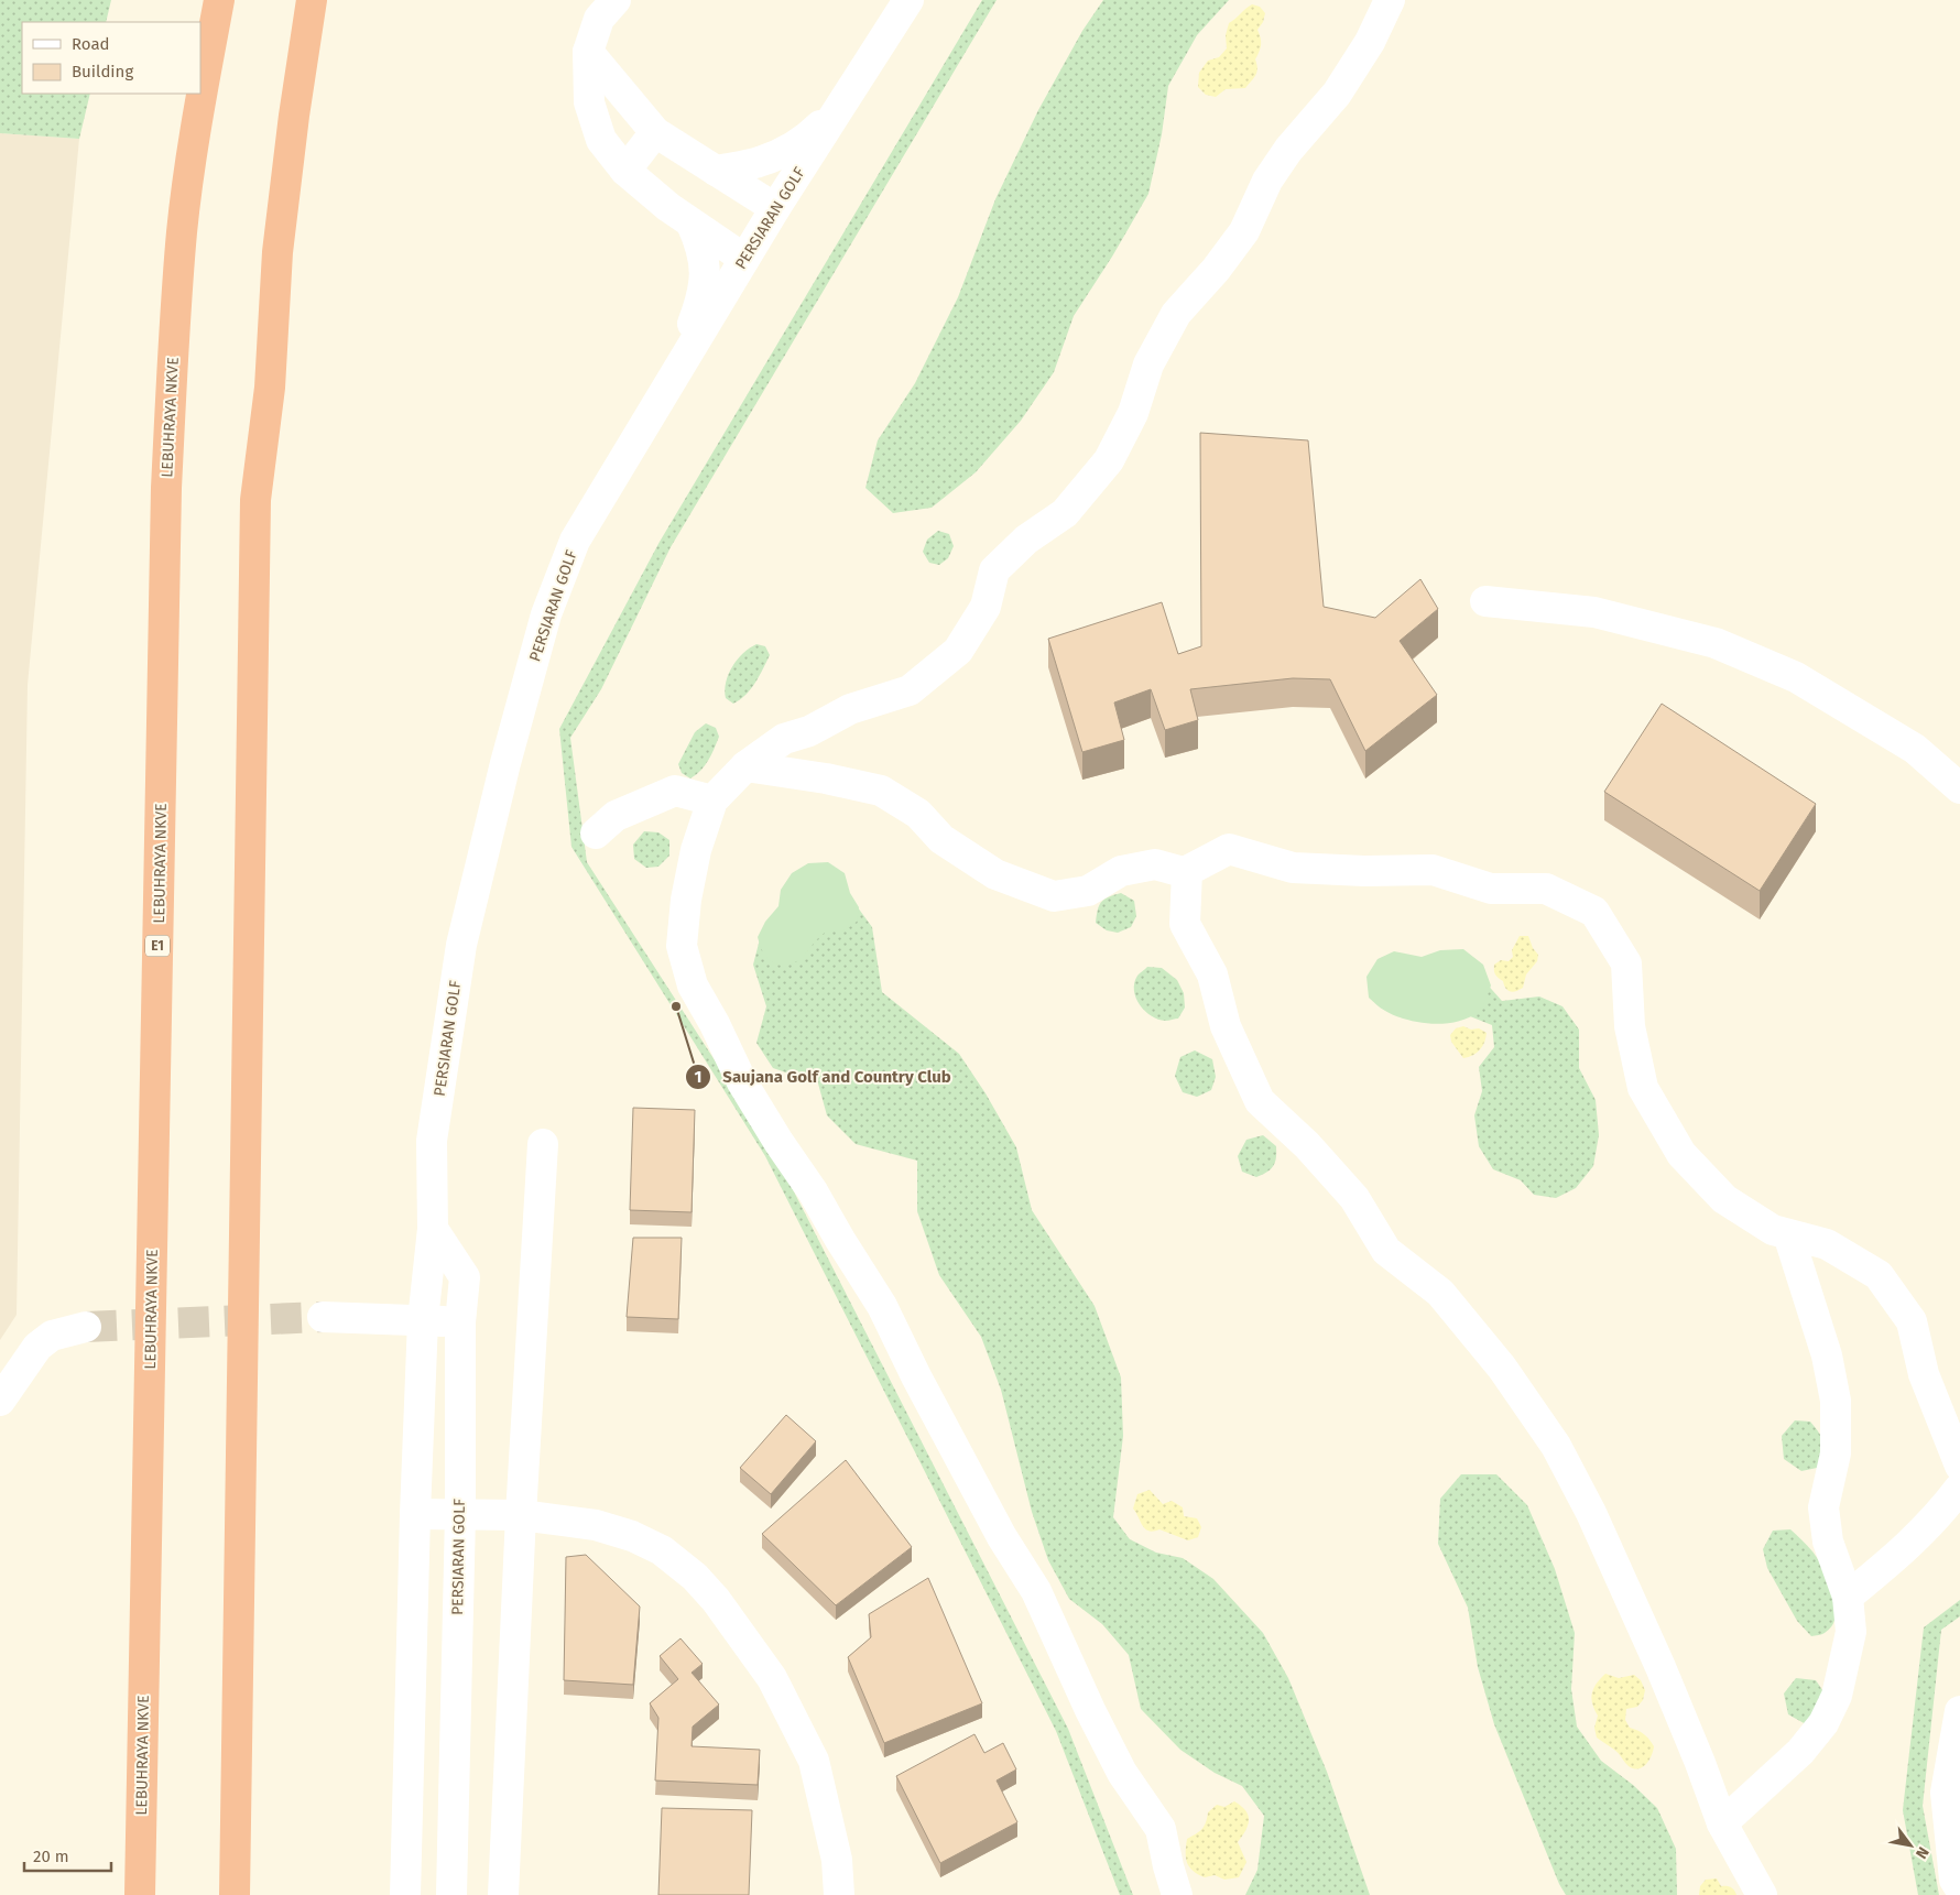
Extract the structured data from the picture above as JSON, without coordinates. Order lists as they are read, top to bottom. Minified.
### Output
{"streets":{"highway":["LEBUHRAYA NKVE","E1"],"street":["PERSIARAN GOLF"]},"places":["Saujana Golf and Country Club"],"legend":["Road","Building"],"scale_bar":"20 m","north":"bottom right"}
